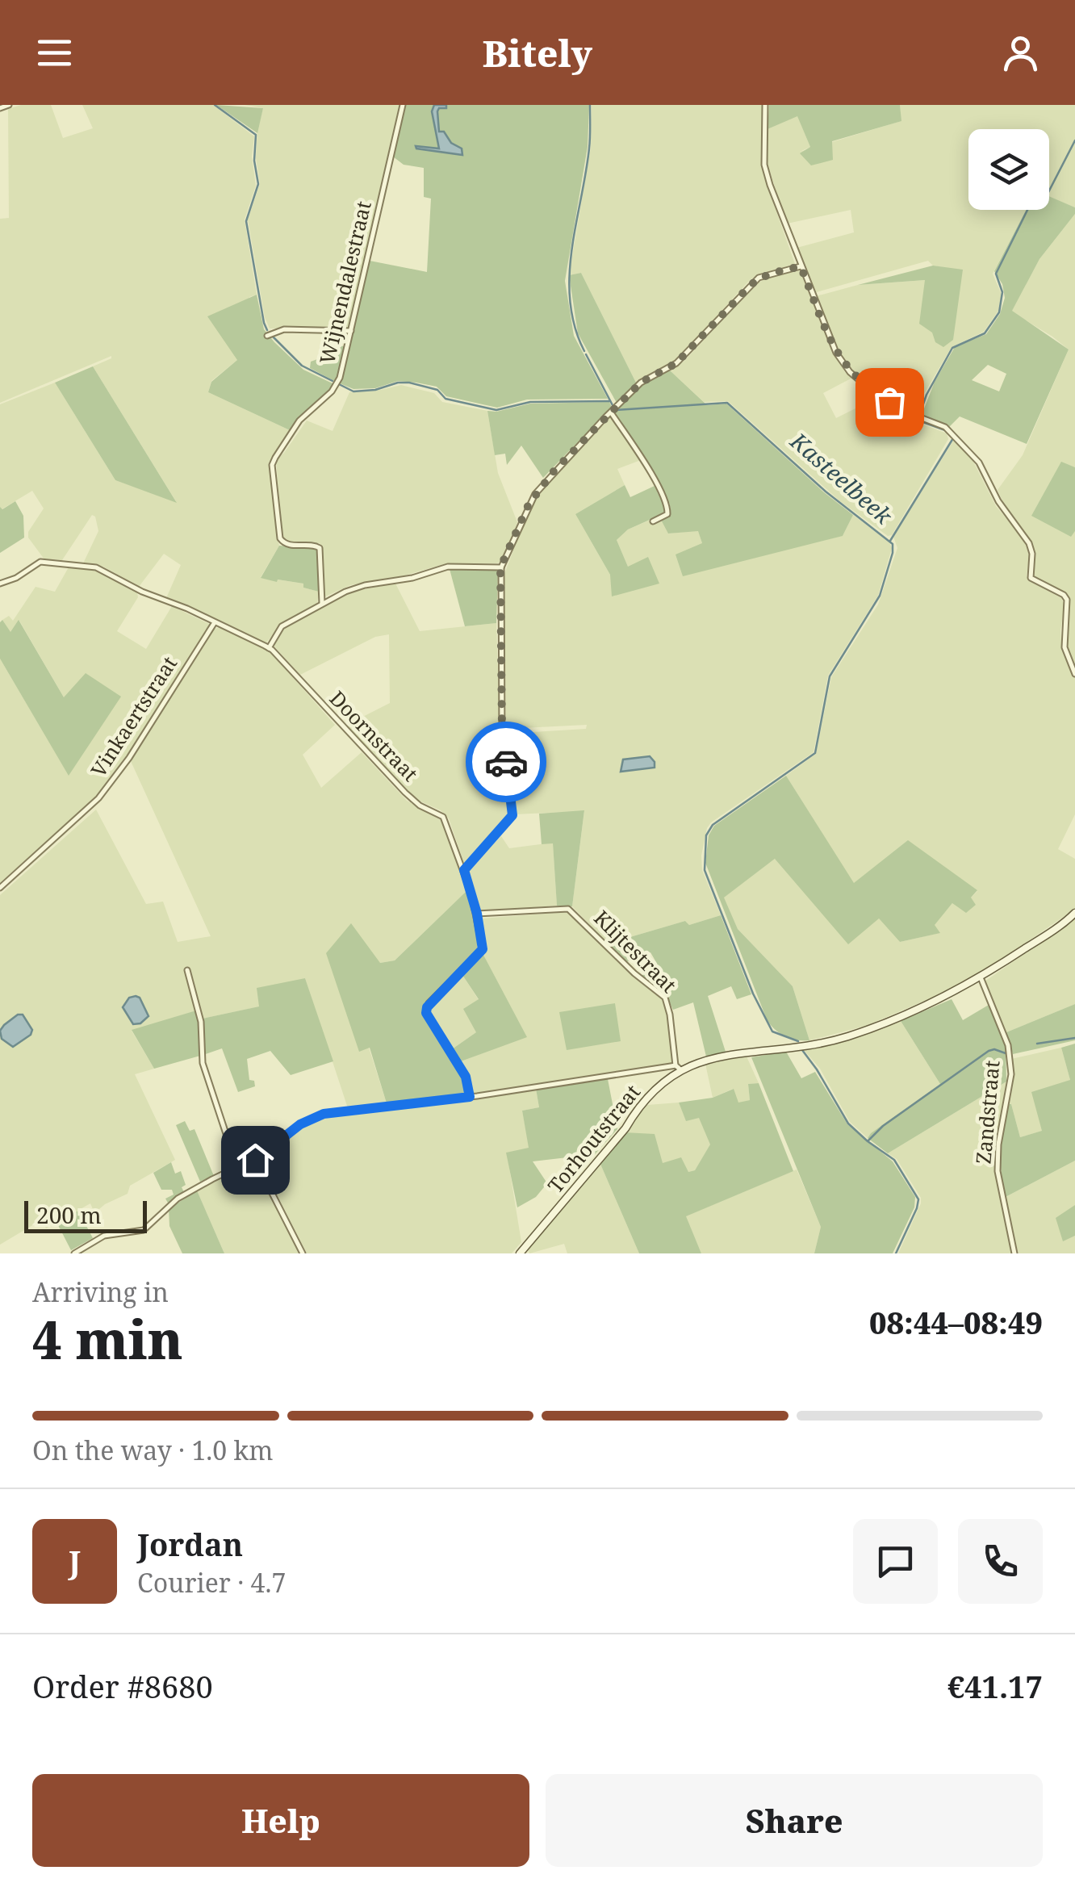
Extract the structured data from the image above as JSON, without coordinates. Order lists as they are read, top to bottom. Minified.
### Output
{"streets":{"street":["Wijnendalestraat","Vinkaertstraat","Doornstraat","Klijtestraat","Zandstraat","Torhoutstraat"]},"crossings":[["Vinkaertstraat","Doornstraat"],["Doornstraat","Klijtestraat"],["Klijtestraat","Torhoutstraat"],["Zandstraat","Torhoutstraat"]],"water":["Kasteelbeek"],"scale_bar":"200 m","page":{"header":"Bitely","scale":"200 m","heading":["4 min","Arriving in","08:44–08:49"],"panel":["Jordan","Courier · 4.7","Order #8680","€41.17"],"bar":"On the way · 1.0 km","round":"J","buttons":["Help","Share"]}}
